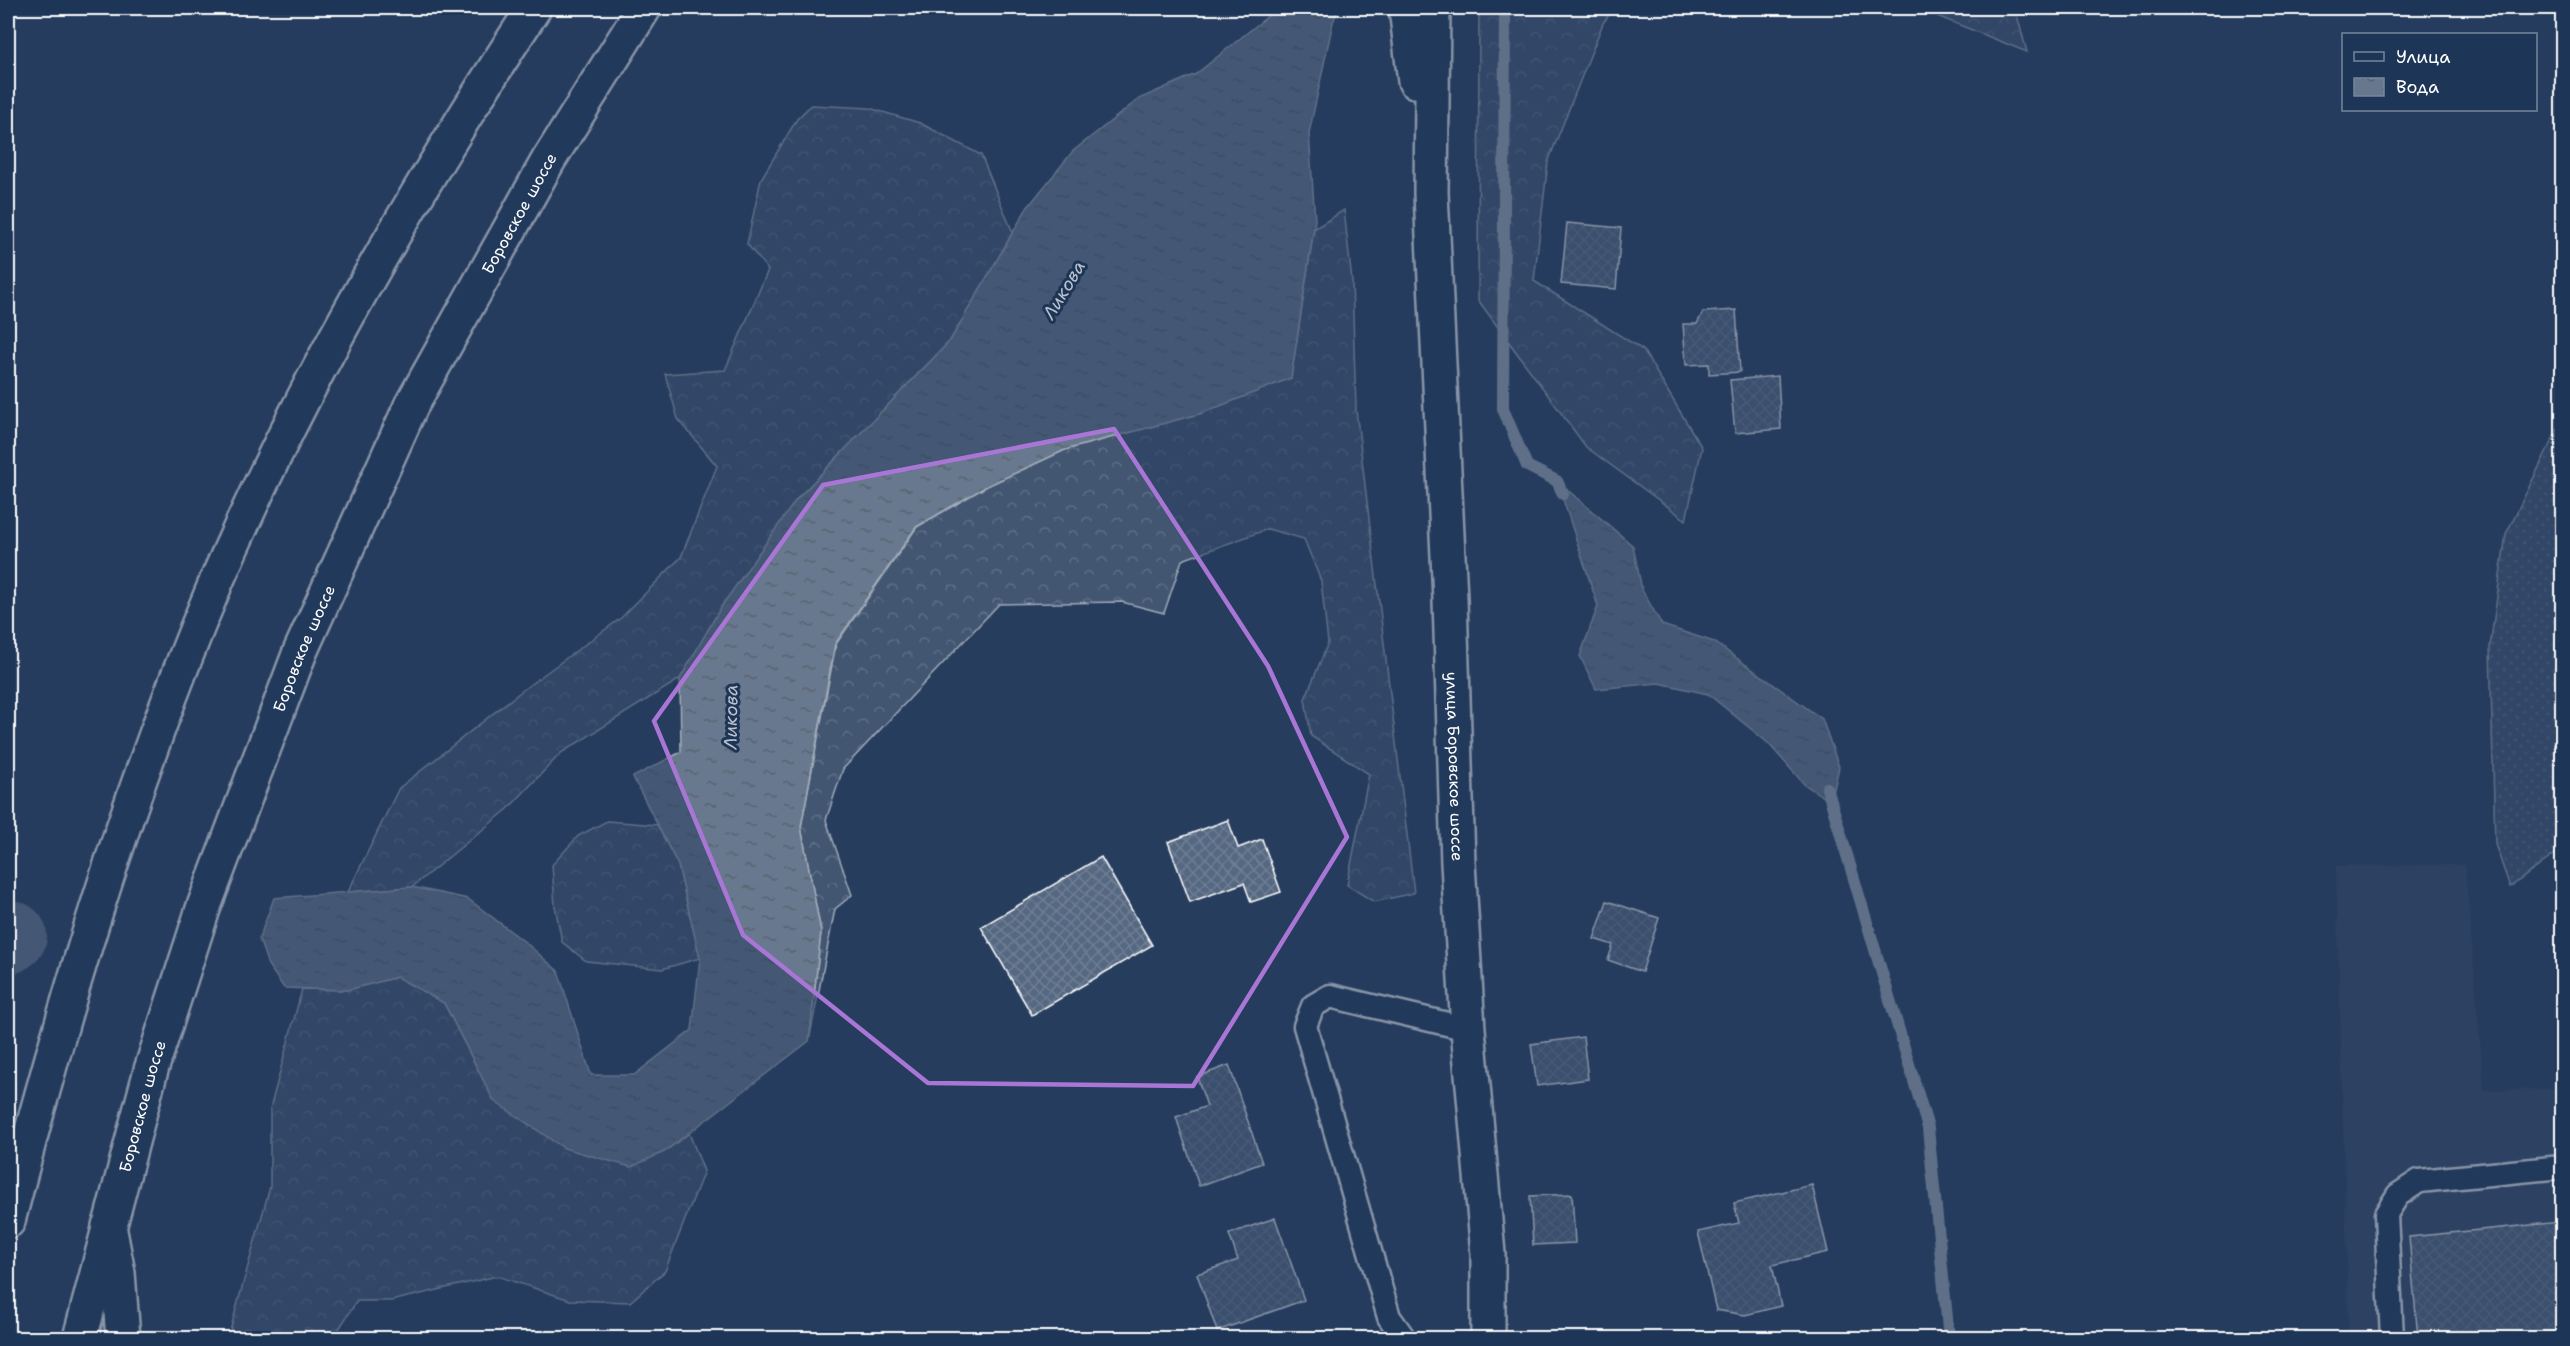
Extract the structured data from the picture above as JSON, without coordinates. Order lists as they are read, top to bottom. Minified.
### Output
{"streets":{"main road":["Боровское шоссе","улица Боровское шоссе"]},"water":["Ликова"],"legend":["Улица","Вода"]}
